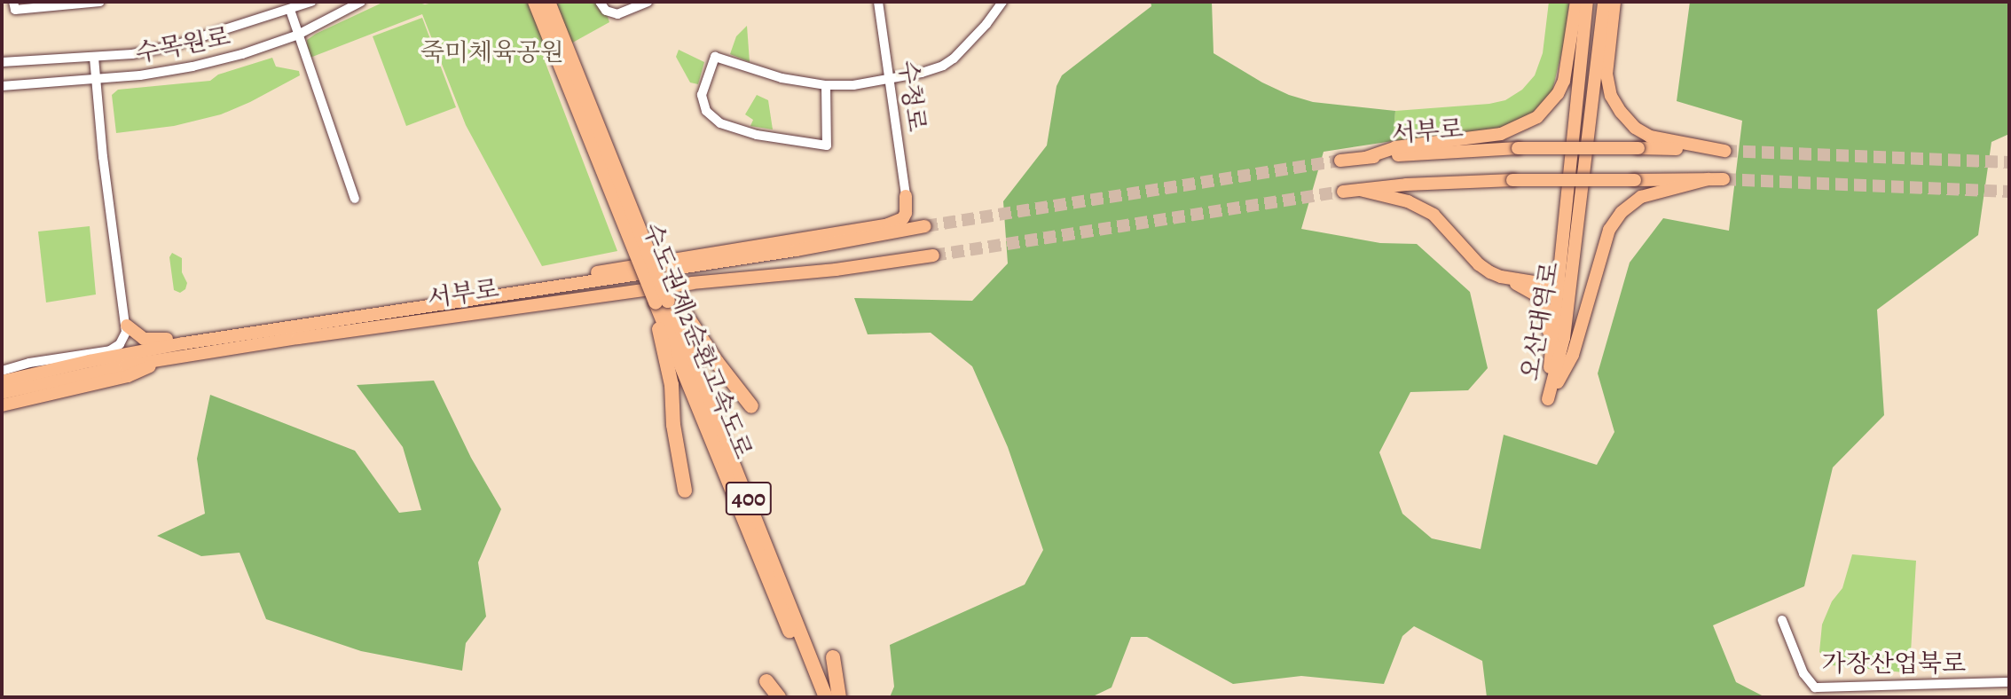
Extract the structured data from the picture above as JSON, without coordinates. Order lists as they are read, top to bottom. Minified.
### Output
{"streets":{"highway":["수도권제2순환고속도로","400"],"main road":["서부로","오산대역로"],"street":["수목원로","수청로","가장산업북로"]},"parks":["죽미체육공원"]}
